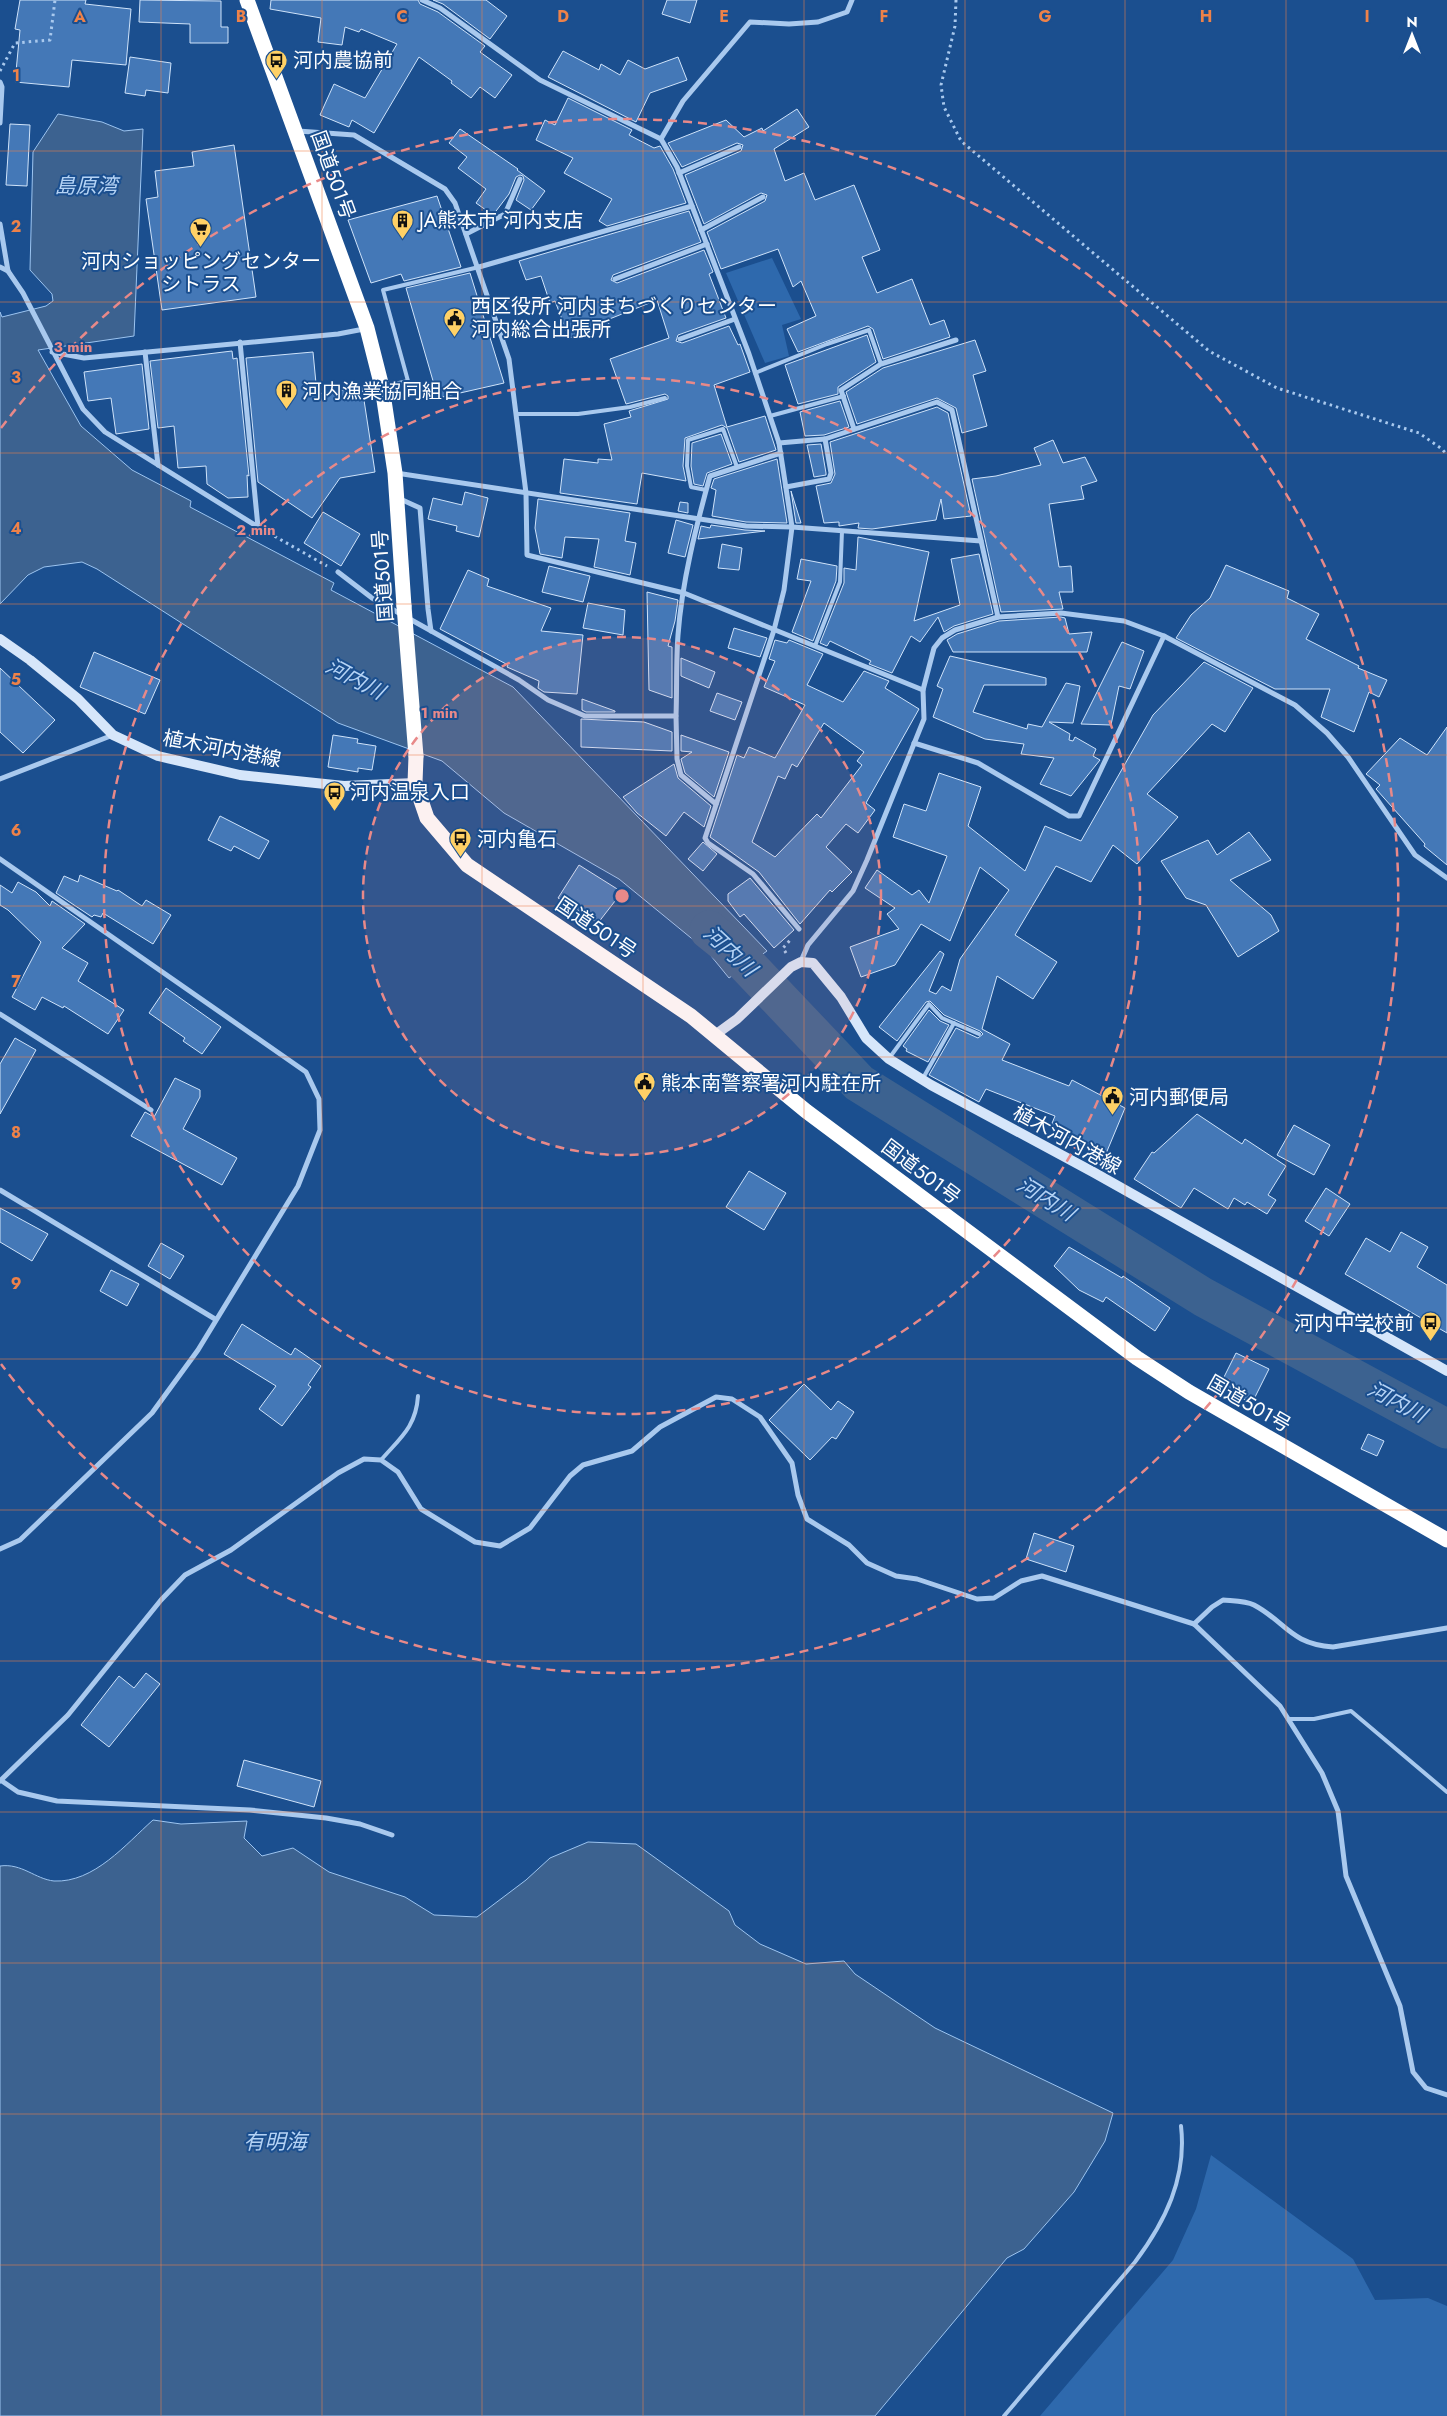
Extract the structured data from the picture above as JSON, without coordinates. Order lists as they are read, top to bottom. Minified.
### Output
{"streets":{"highway":["国道501号"],"main road":["植木河内港線"]},"crossings":[["国道501号","植木河内港線"]],"water":["島原湾","河内川","有明海"],"places":{"bus stop":["河内農協前","河内温泉入口","河内亀石","河内中学校前"],"building":["JA熊本市 河内支店","河内漁業協同組合"],"supermarket":["河内ショッピングセンター シトラス"],"public building":["西区役所 河内まちづくりセンター 河内総合出張所","熊本南警察署河内駐在所","河内郵便局"]},"north":"top","grid":{"columns":["A","B","C","D","E","F","G","H","I"],"rows":["1","2","3","4","5","6","7","8","9"]},"rings":["3 min","2 min","1 min"]}
